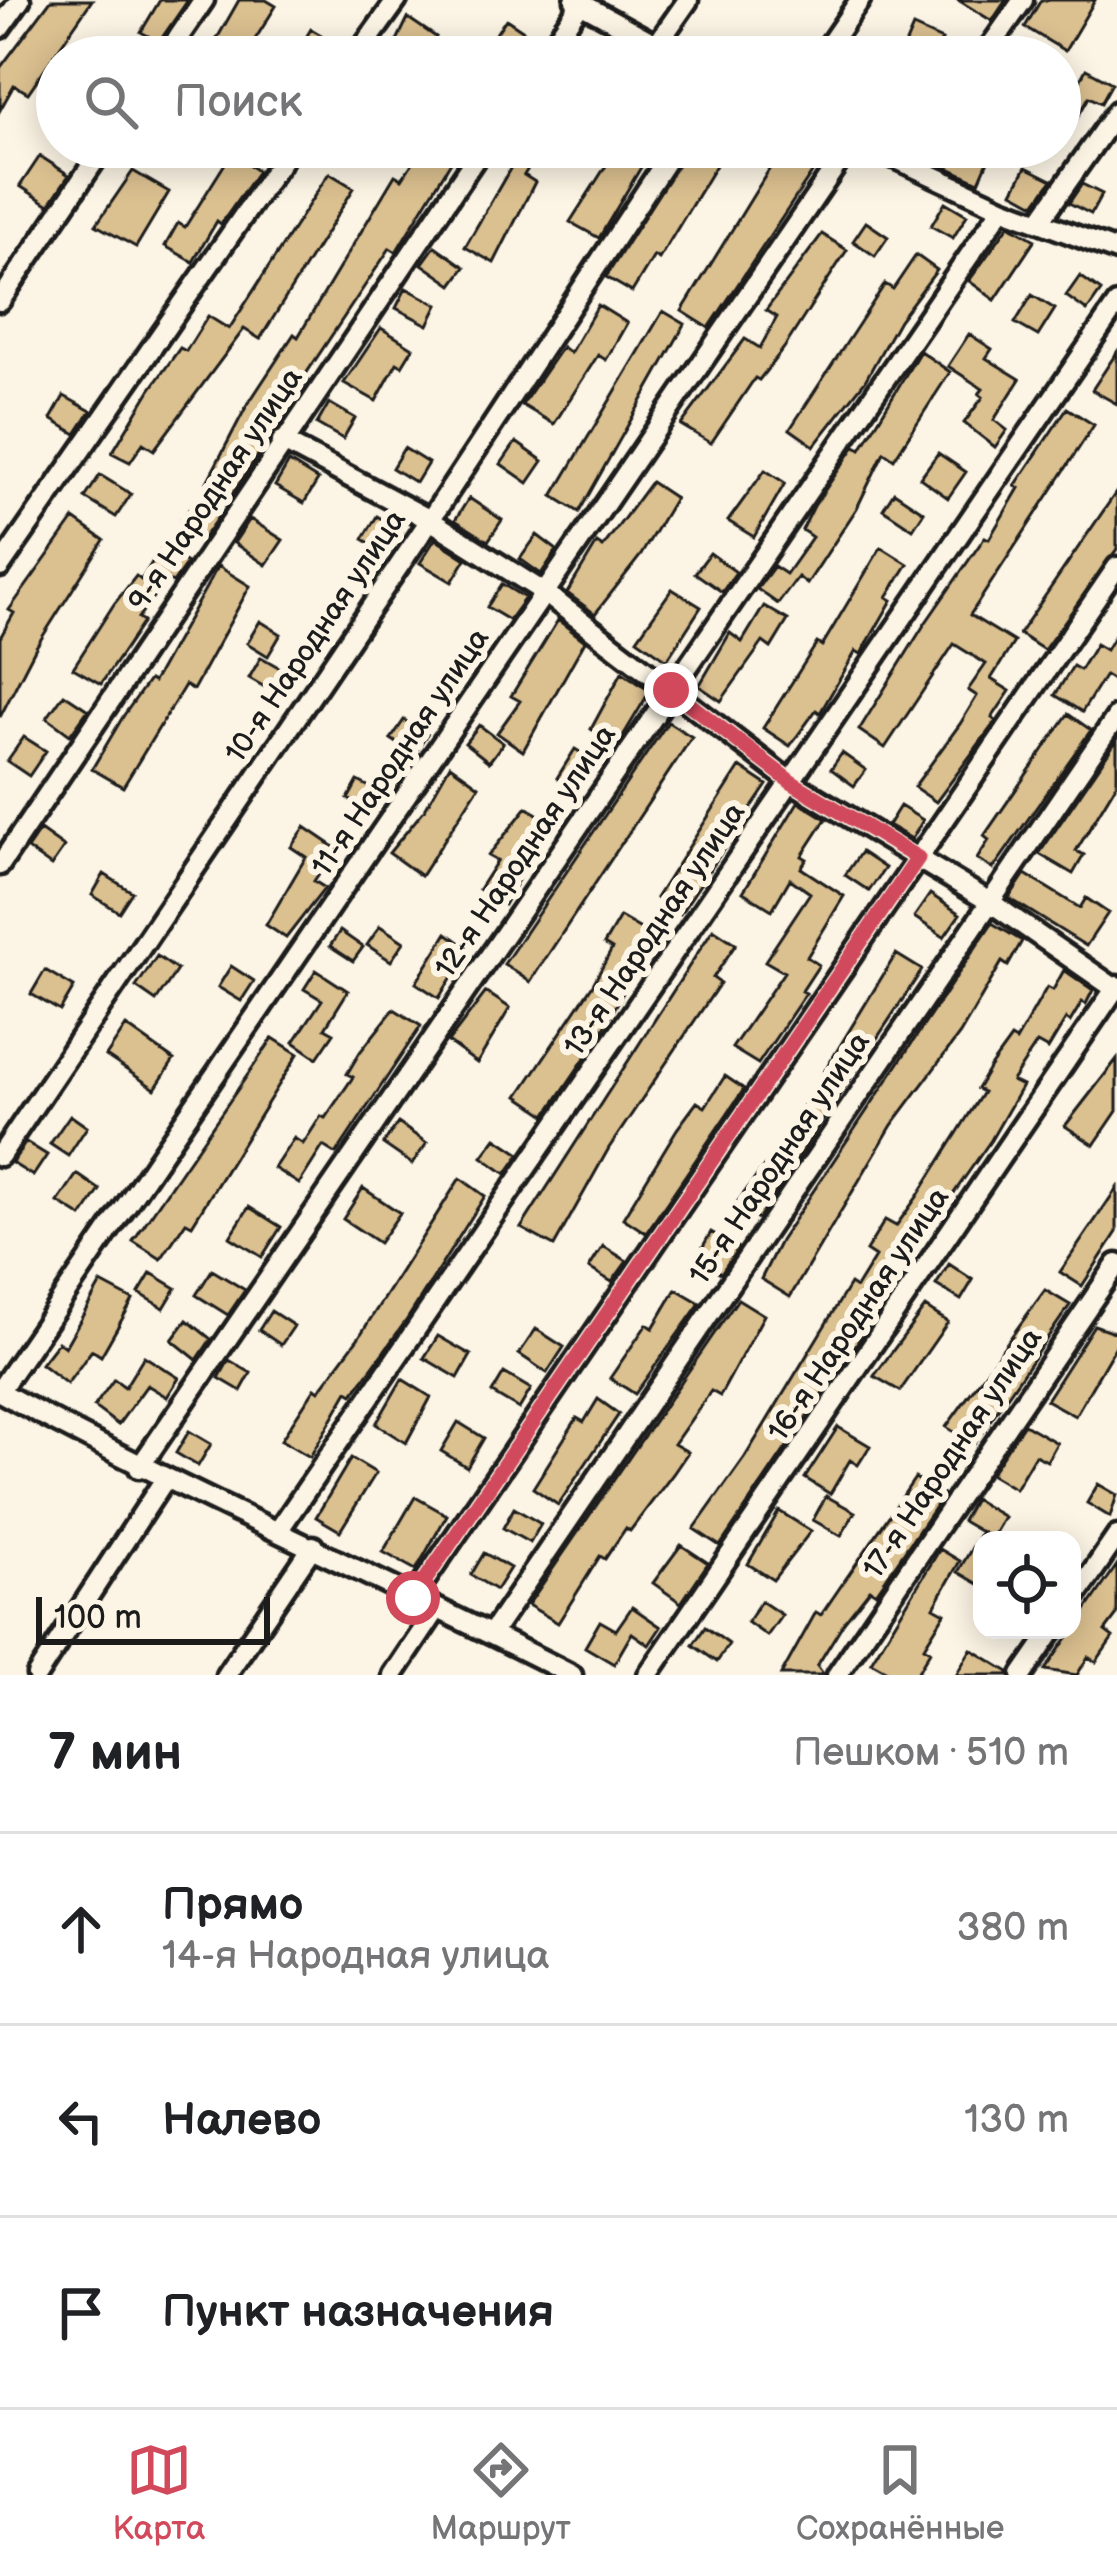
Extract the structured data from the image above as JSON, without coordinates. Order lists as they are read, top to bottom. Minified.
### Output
{"streets":{"street":["9-я Народная улица","10-я Народная улица","11-я Народная улица","12-я Народная улица","13-я Народная улица","15-я Народная улица","16-я Народная улица","17-я Народная улица"]},"scale_bar":"100 m","page":{"search":"Поиск","scale":"100 m","heading":["7 мин","Пешком · 510 m"],"list":[["Прямо","14-я Народная улица","380 m"],["Налево","130 m"],"Пункт назначения"],"nav":["Карта","Маршрут","Сохранённые"]}}
